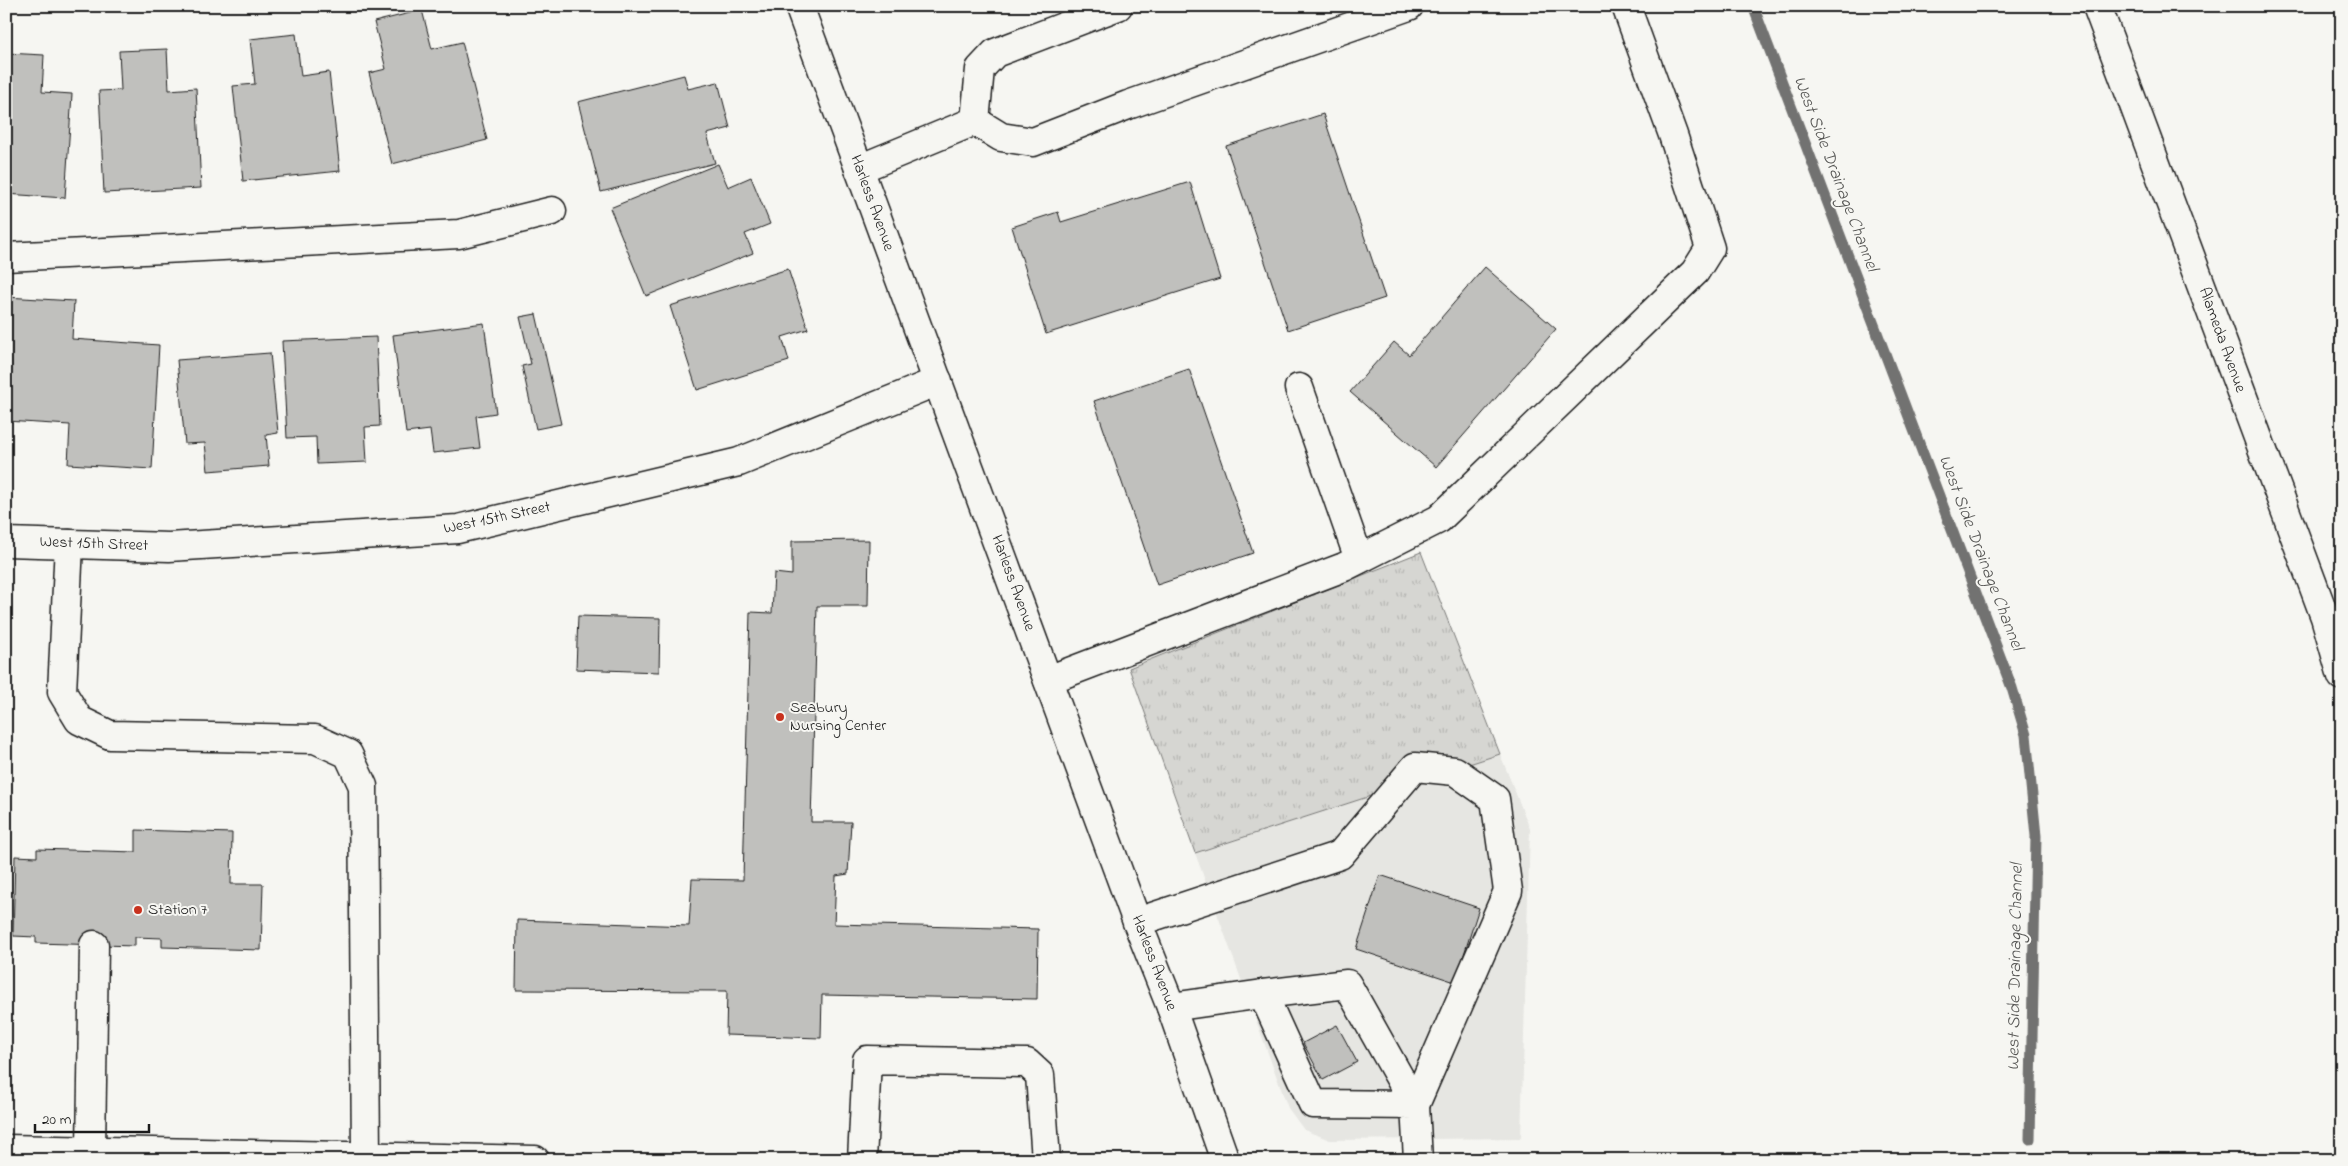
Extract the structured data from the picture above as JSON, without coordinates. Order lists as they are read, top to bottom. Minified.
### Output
{"streets":{"main road":["Harless Avenue","Alameda Avenue","West 15th Street"]},"crossings":[["Harless Avenue","West 15th Street"]],"water":["West Side Drainage Channel"],"places":["Seabury Nursing Center","Station 7"],"scale_bar":"20 m"}
